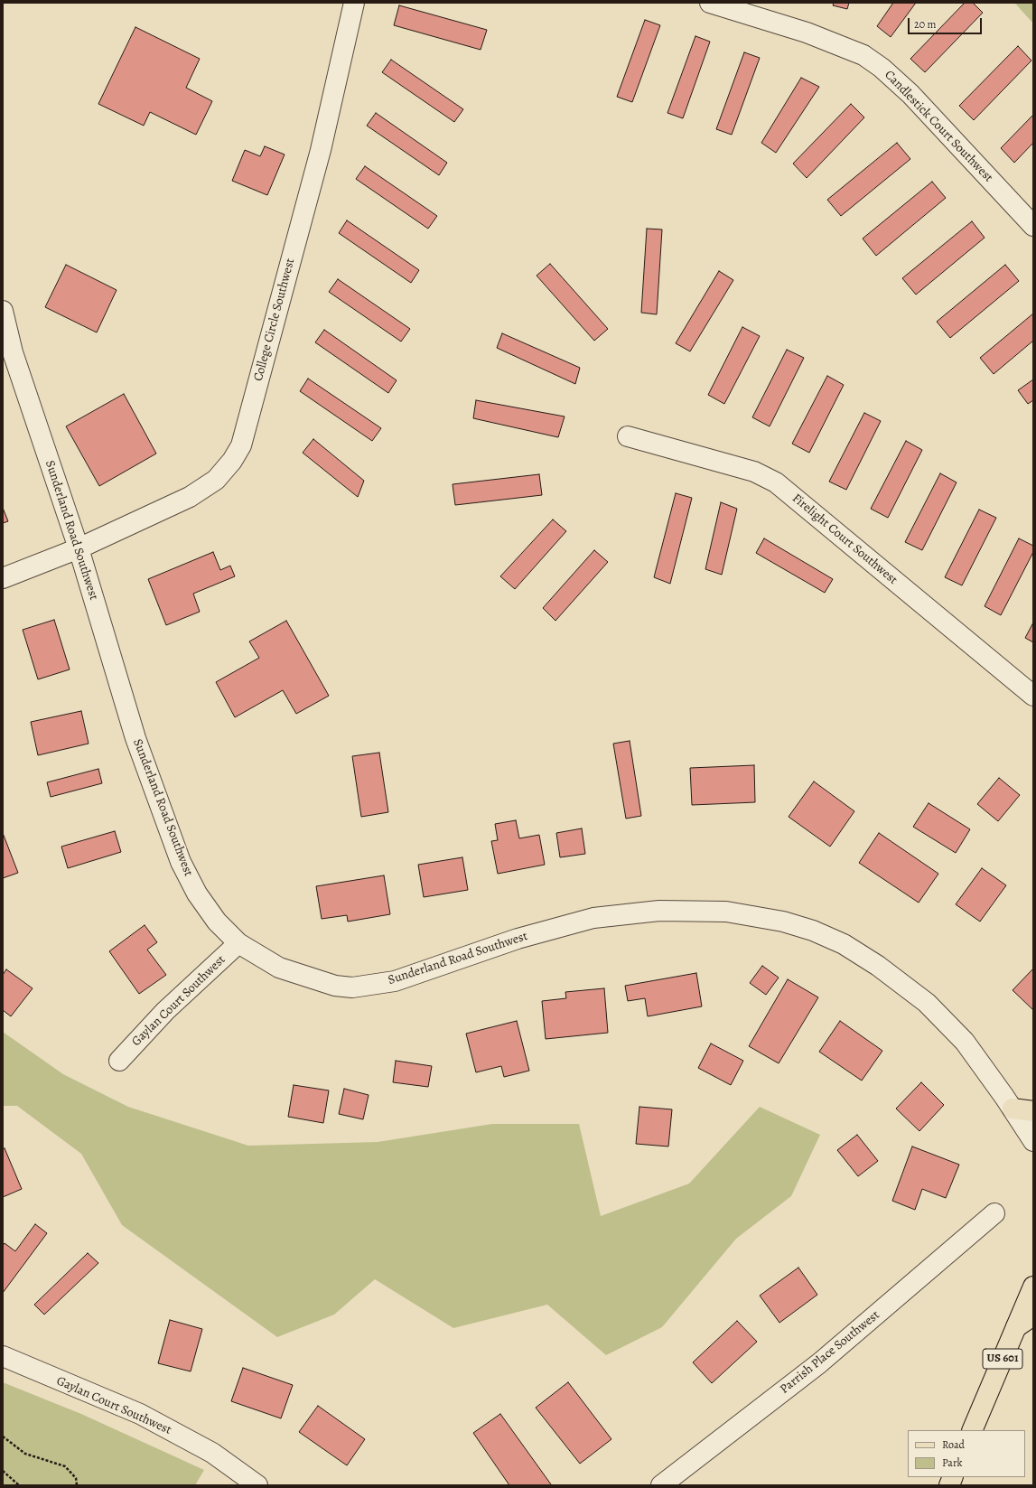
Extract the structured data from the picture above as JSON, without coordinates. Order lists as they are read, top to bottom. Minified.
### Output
{"streets":{"main road":["US 601"],"street":["Candlestick Court Southwest","College Circle Southwest","Sunderland Road Southwest","Firelight Court Southwest","Gaylan Court Southwest","Parrish Place Southwest"]},"crossings":[["College Circle Southwest","Sunderland Road Southwest"],["Sunderland Road Southwest","Gaylan Court Southwest"]],"legend":["Road","Park"],"scale_bar":"20 m"}
